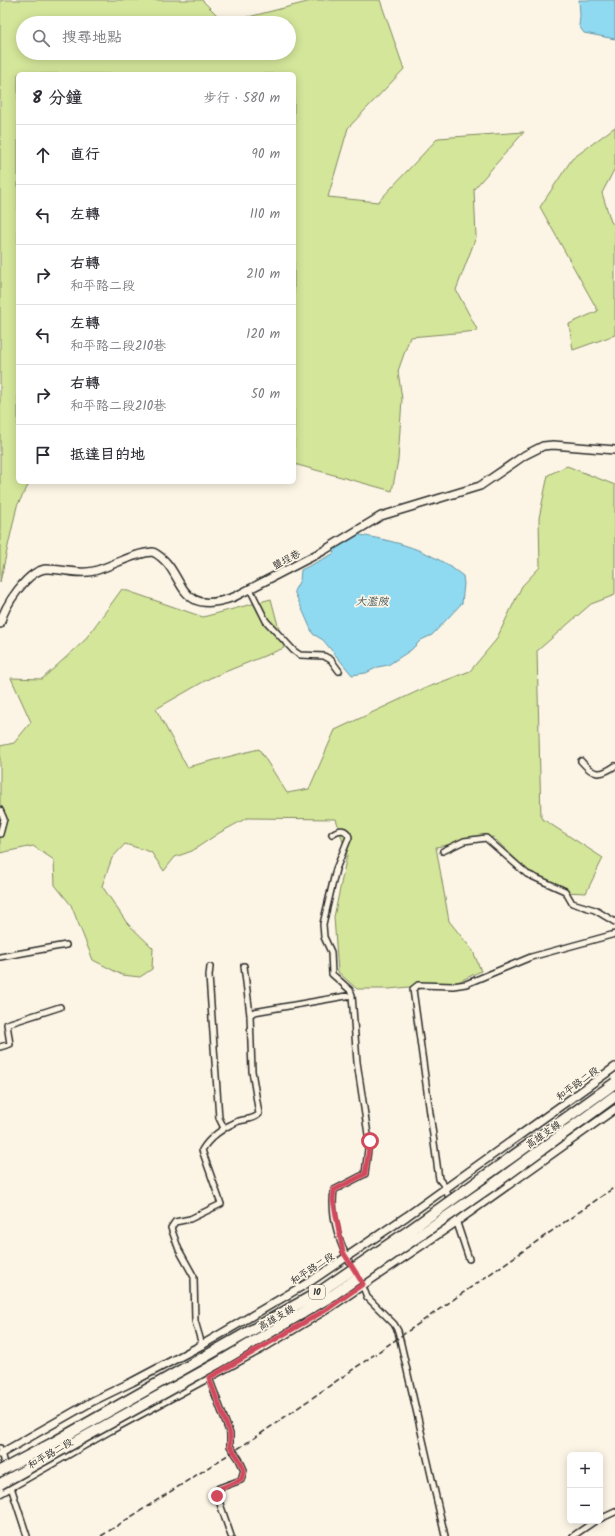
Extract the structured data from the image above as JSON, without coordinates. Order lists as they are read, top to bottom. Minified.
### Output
{"streets":{"highway":["高雄支線","10"],"street":["鹽埕巷","和平路二段"]},"water":["大濫陂"],"page":{"search":"搜尋地點","heading":["8 分鐘","步行 · 580 m"],"list":[["直行","90 m"],["左轉","110 m"],["右轉","和平路二段","210 m"],["左轉","和平路二段210巷","120 m"],["右轉","和平路二段210巷","50 m"],"抵達目的地"],"map_buttons":["+","−"]}}
